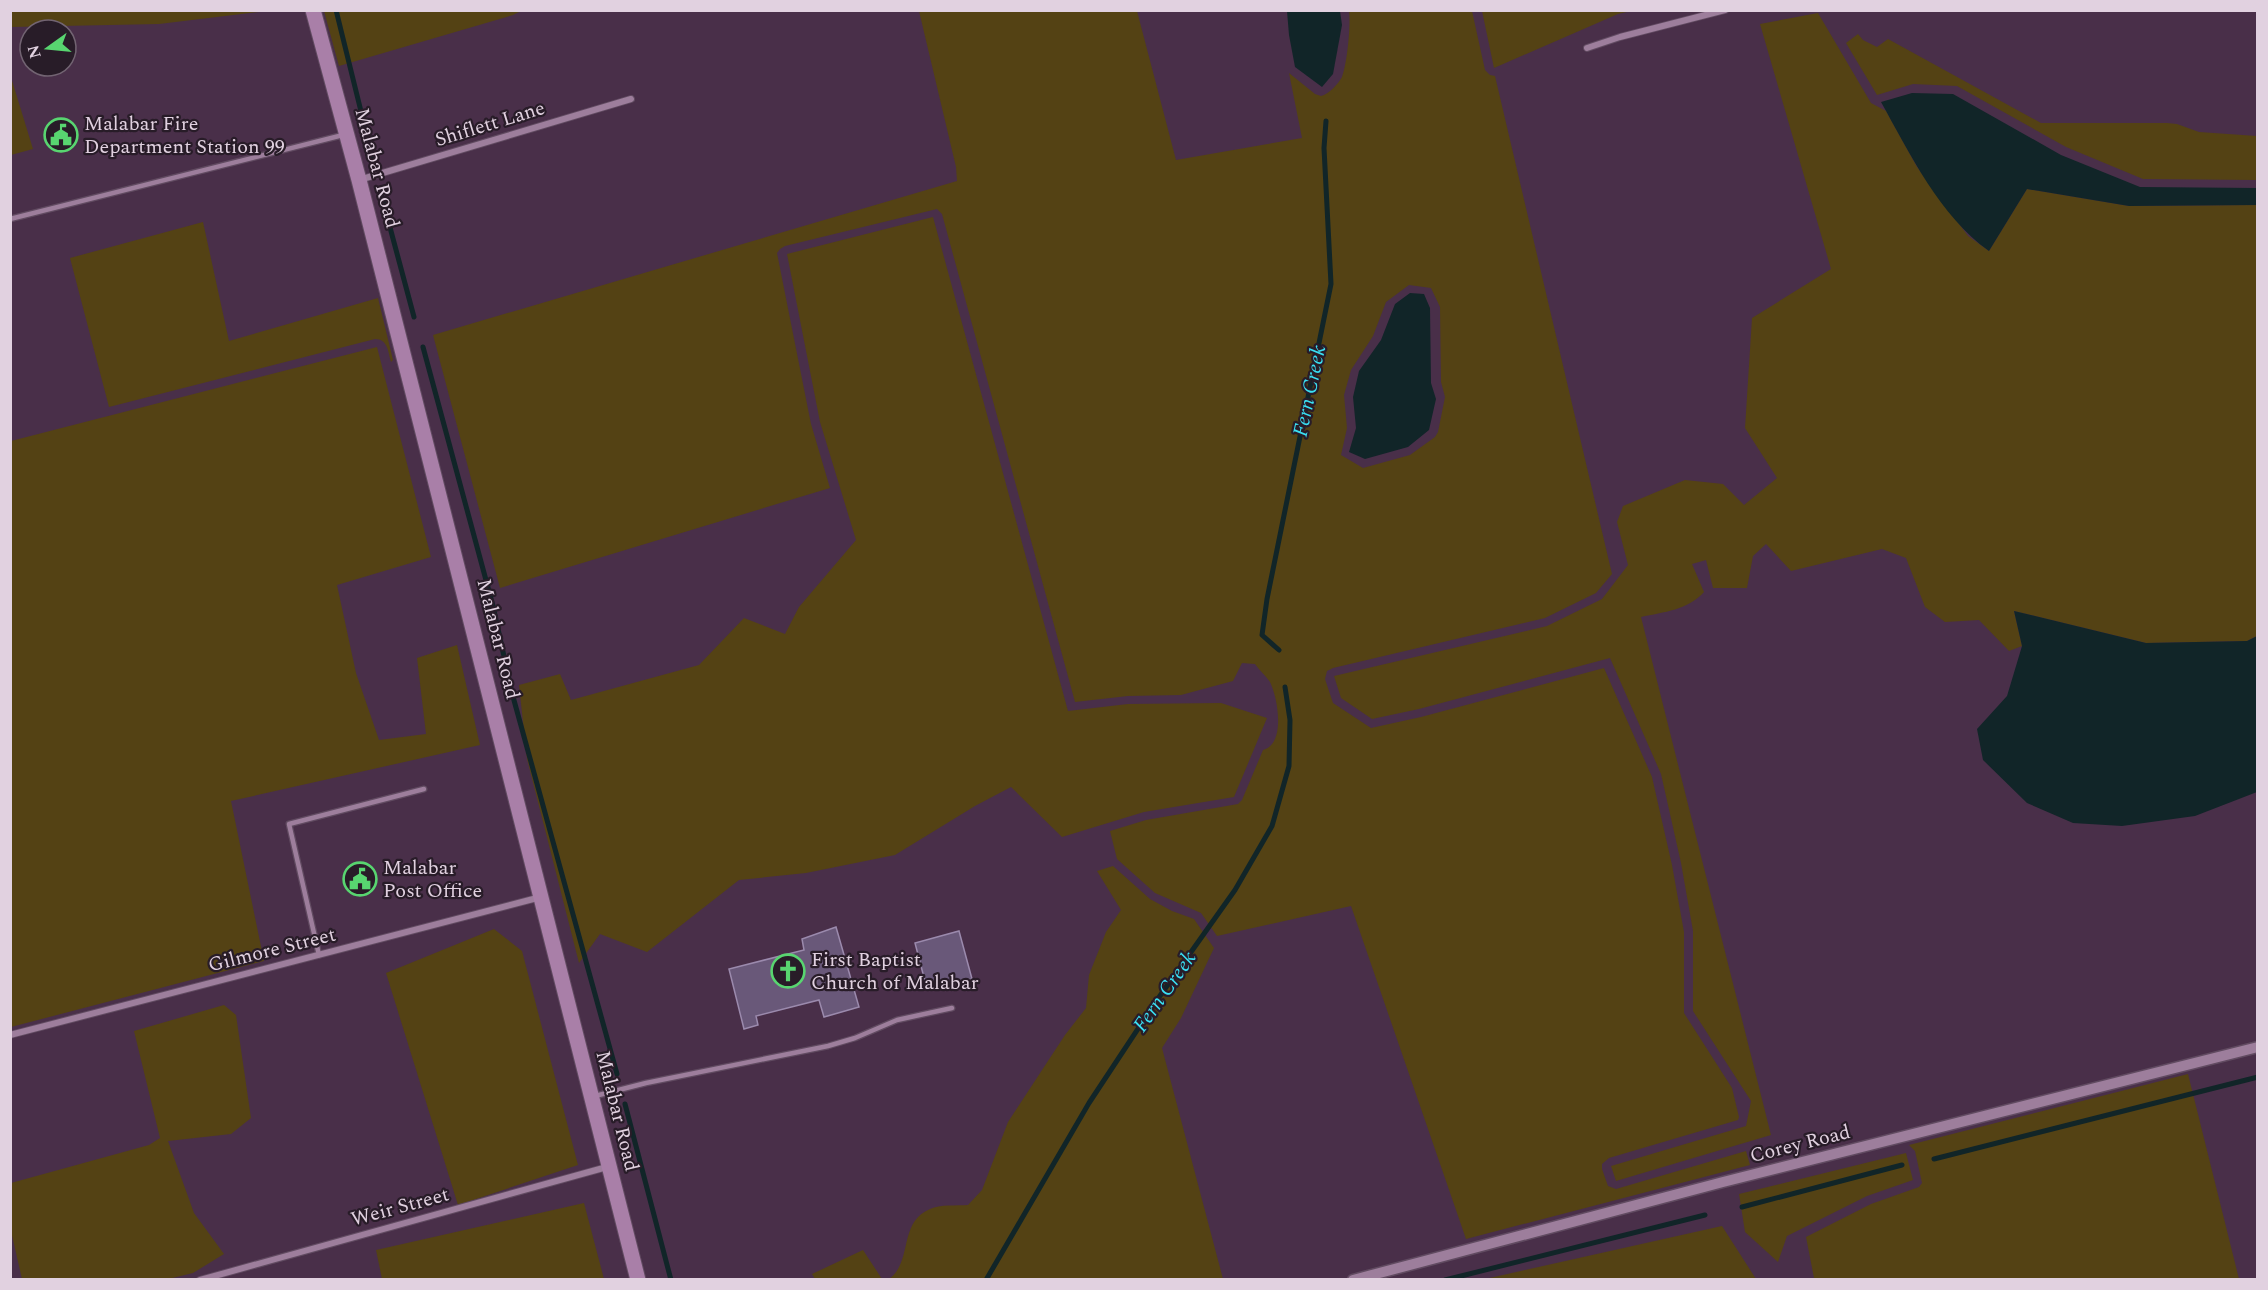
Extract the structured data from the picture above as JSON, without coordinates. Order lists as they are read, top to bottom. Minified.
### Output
{"streets":{"main road":["Malabar Road"],"street":["Shiflett Lane","Gilmore Street","Corey Road","Weir Street"]},"crossings":[["Shiflett Lane","Malabar Road"],["Malabar Road","Gilmore Street"],["Malabar Road","Weir Street"]],"water":["Fern Creek"],"places":{"public building":["Malabar Fire Department Station 99","Malabar Post Office"],"church":["First Baptist Church of Malabar"]},"north":"left"}
